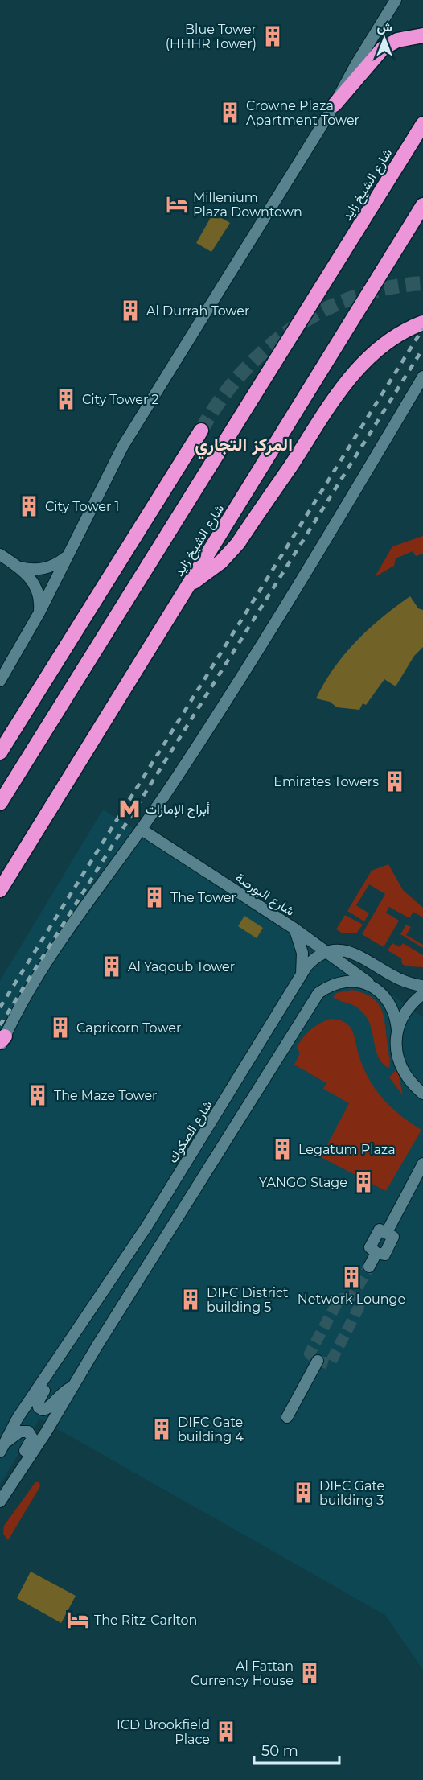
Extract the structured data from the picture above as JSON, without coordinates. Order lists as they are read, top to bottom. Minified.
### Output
{"streets":{"highway":["شارع الشيخ زايد"],"street":["شارع البورصة","شارع الصكوك"]},"crossings":[["شارع البورصة","شارع الصكوك"]],"districts":["المركز التجاري"],"places":{"building":["Blue Tower (HHHR Tower)","Crowne Plaza Apartment Tower","Al Durrah Tower","City Tower 2","City Tower 1","Emirates Towers","The Tower","Al Yaqoub Tower","Capricorn Tower","The Maze Tower","Legatum Plaza","YANGO Stage","Network Lounge","DIFC District building 5","DIFC Gate building 4","DIFC Gate building 3","Al Fattan Currency House","ICD Brookfield Place"],"hotel":["Millenium Plaza Downtown","The Ritz-Carlton"],"metro station":["أبراج الإمارات"]},"scale_bar":"50 m","north":"top"}
